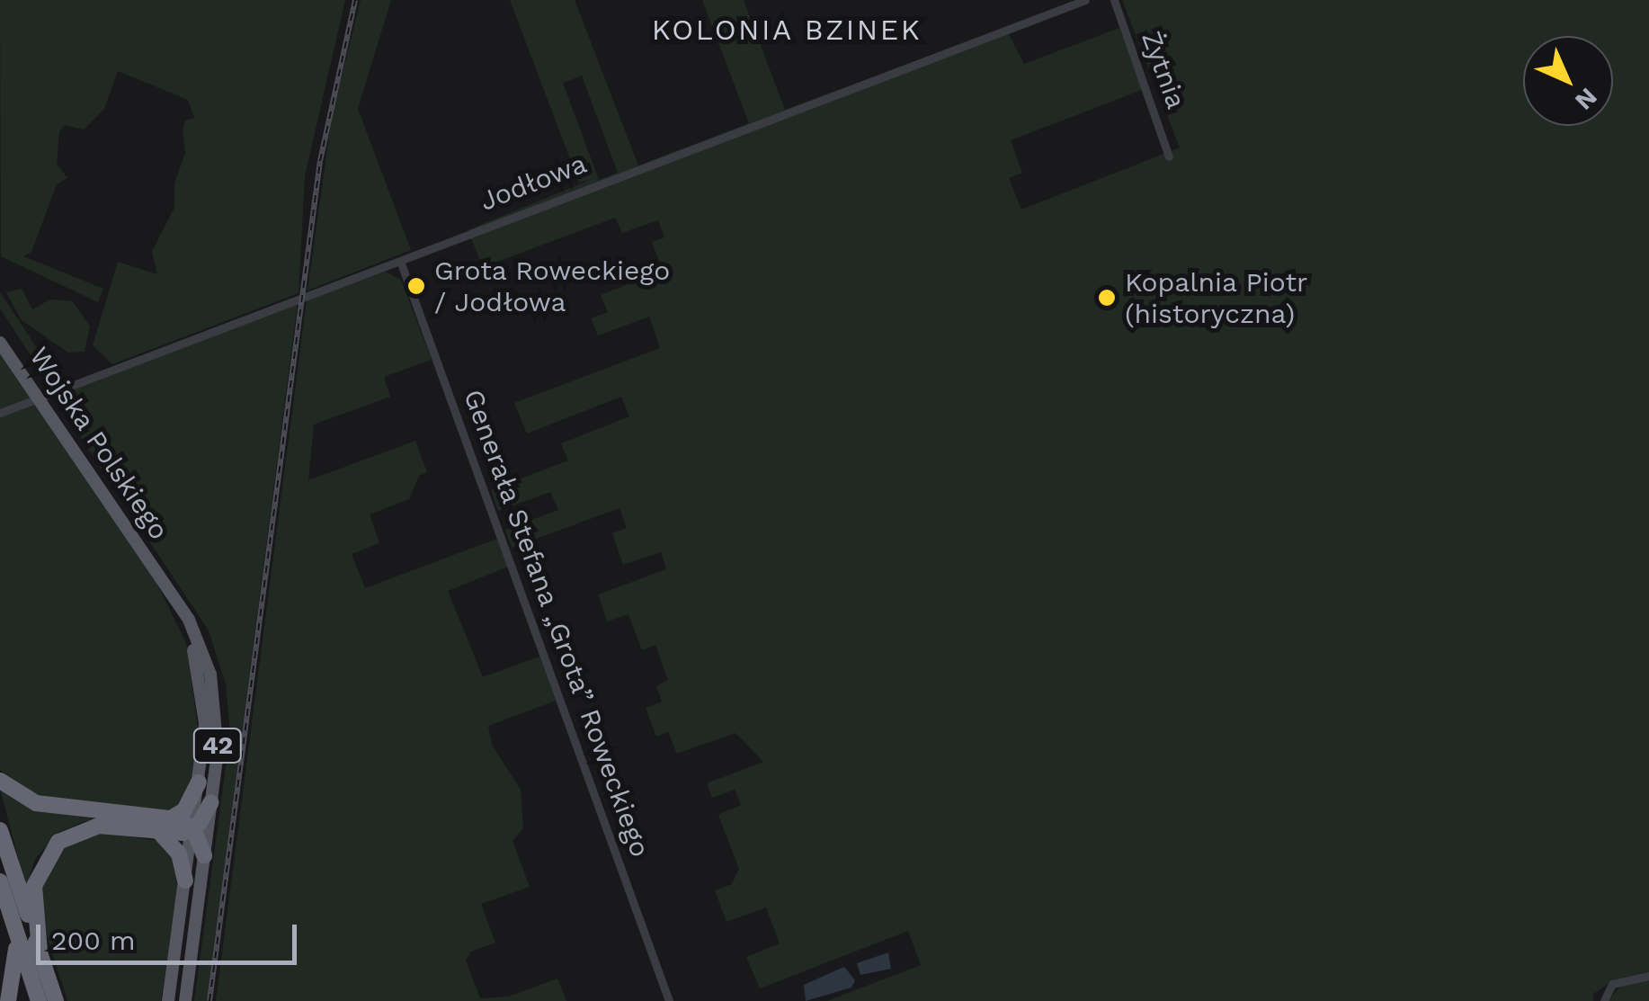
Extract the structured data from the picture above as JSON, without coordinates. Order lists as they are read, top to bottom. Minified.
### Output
{"streets":{"main road":["Wojska Polskiego","42"],"street":["Żytnia","Jodłowa","Generała Stefana „Grota” Roweckiego"]},"crossings":[["Jodłowa","Wojska Polskiego"],["Jodłowa","Generała Stefana „Grota” Roweckiego"]],"districts":["KOLONIA BZINEK"],"places":["Grota Roweckiego / Jodłowa","Kopalnia Piotr (historyczna)"],"scale_bar":"200 m","north":"bottom right"}
